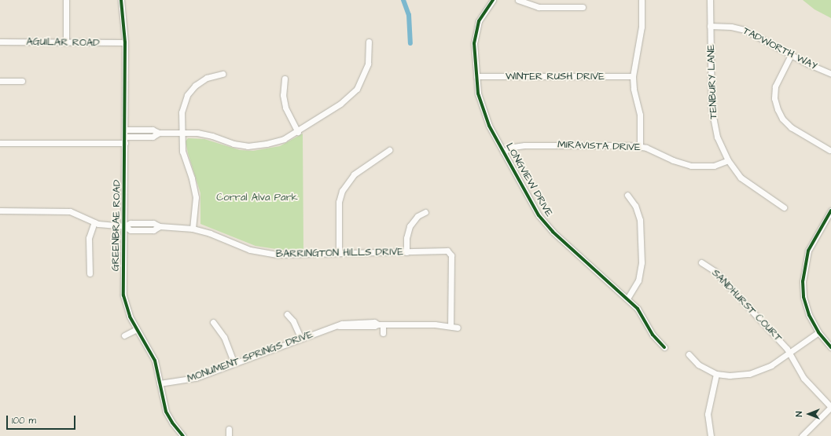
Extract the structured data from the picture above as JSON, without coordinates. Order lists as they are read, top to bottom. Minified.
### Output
{"streets":{"street":["AGUILAR ROAD","TADWORTH WAY","WINTER RUSH DRIVE","TENBURY LANE","MIRAVISTA DRIVE","LONGVIEW DRIVE","GREENBRAE ROAD","BARRINGTON HILLS DRIVE","SANDHURST COURT","MONUMENT SPRINGS DRIVE"]},"crossings":[["AGUILAR ROAD","GREENBRAE ROAD"],["TADWORTH WAY","TENBURY LANE"],["WINTER RUSH DRIVE","LONGVIEW DRIVE"],["TENBURY LANE","MIRAVISTA DRIVE"],["MIRAVISTA DRIVE","LONGVIEW DRIVE"],["GREENBRAE ROAD","BARRINGTON HILLS DRIVE"],["GREENBRAE ROAD","MONUMENT SPRINGS DRIVE"],["BARRINGTON HILLS DRIVE","MONUMENT SPRINGS DRIVE"]],"parks":["Corral Alva Park"],"scale_bar":"100 m","north":"left"}
